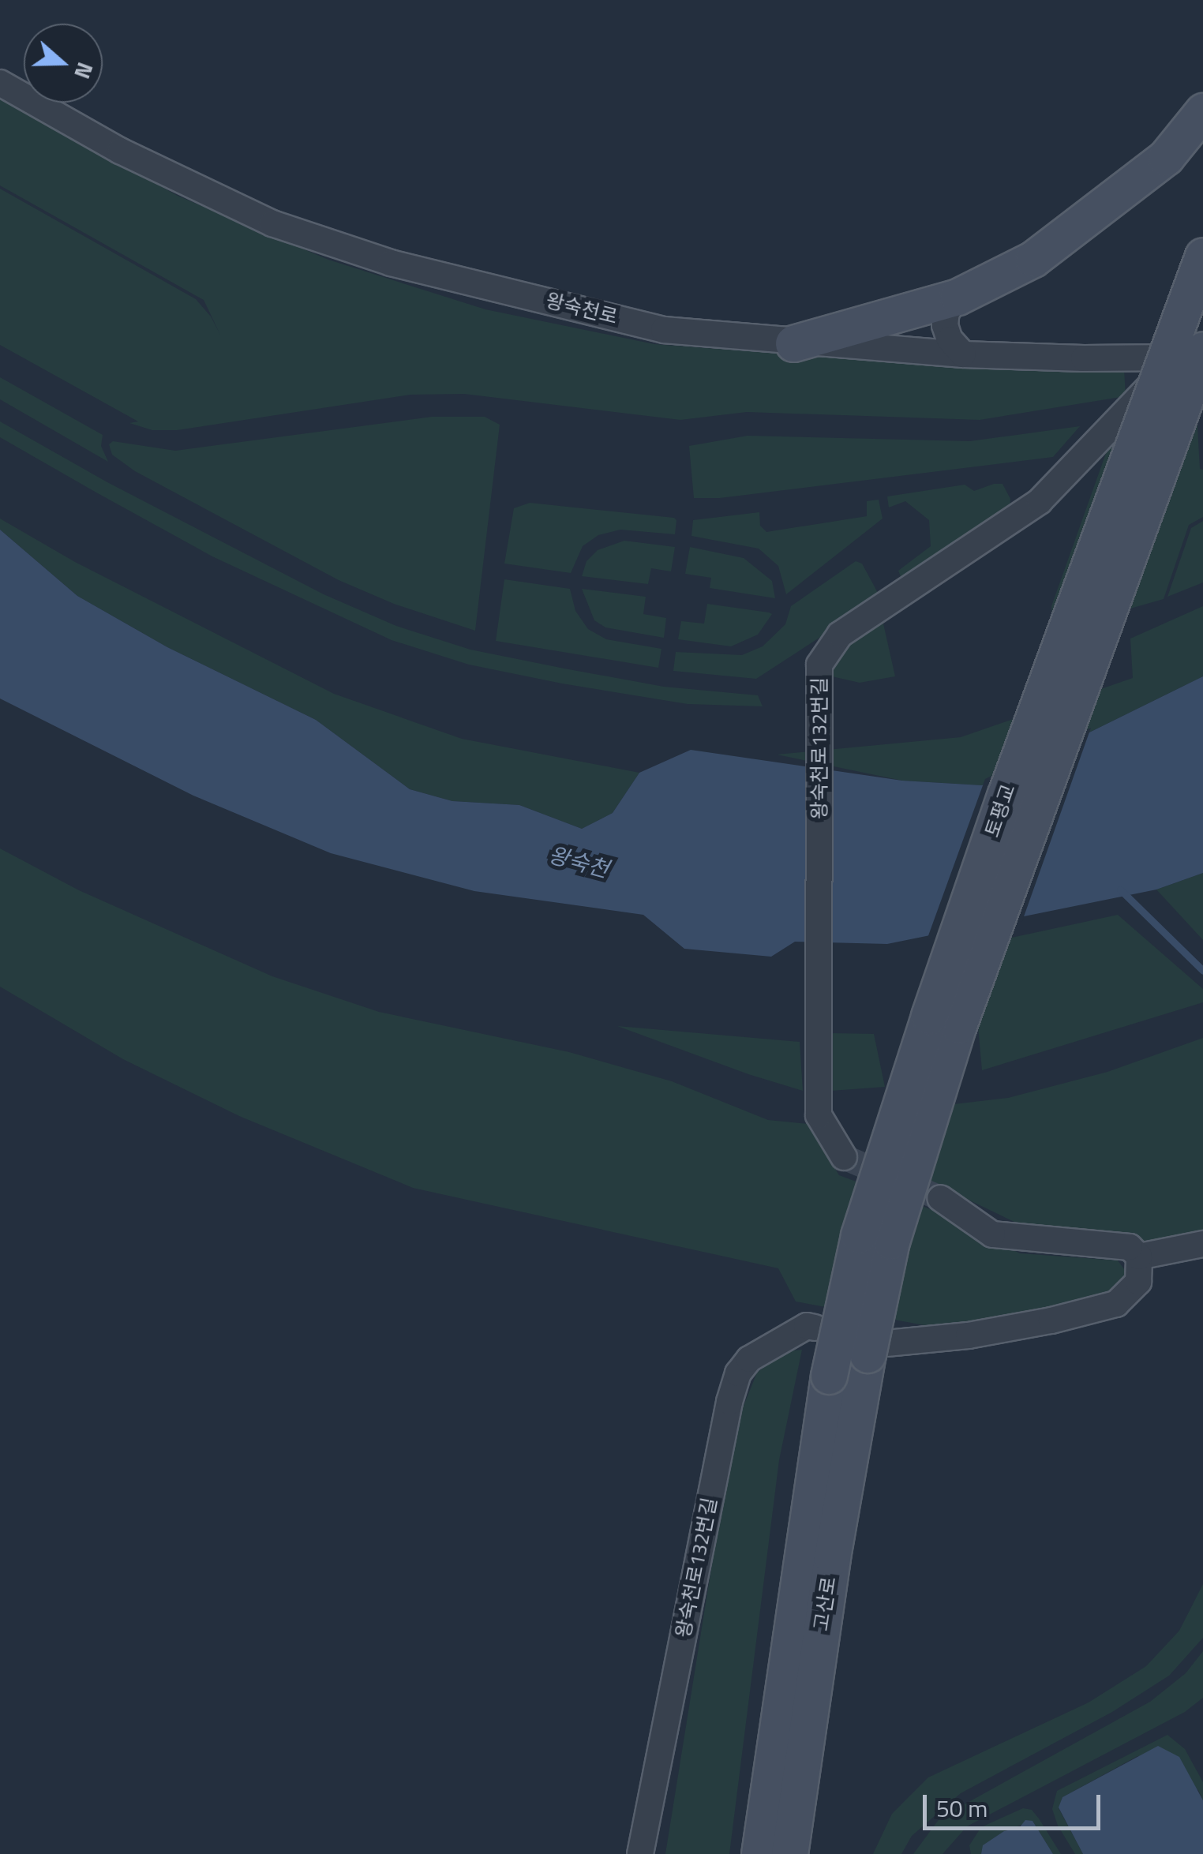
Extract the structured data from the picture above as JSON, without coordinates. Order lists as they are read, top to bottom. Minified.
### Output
{"streets":{"street":["왕숙천로","왕숙천로132번길","토평교","고산로"]},"crossings":[["왕숙천로","왕숙천로132번길"],["왕숙천로","토평교"],["왕숙천로132번길","토평교"],["토평교","고산로"]],"water":["왕숙천"],"scale_bar":"50 m","north":"right"}
